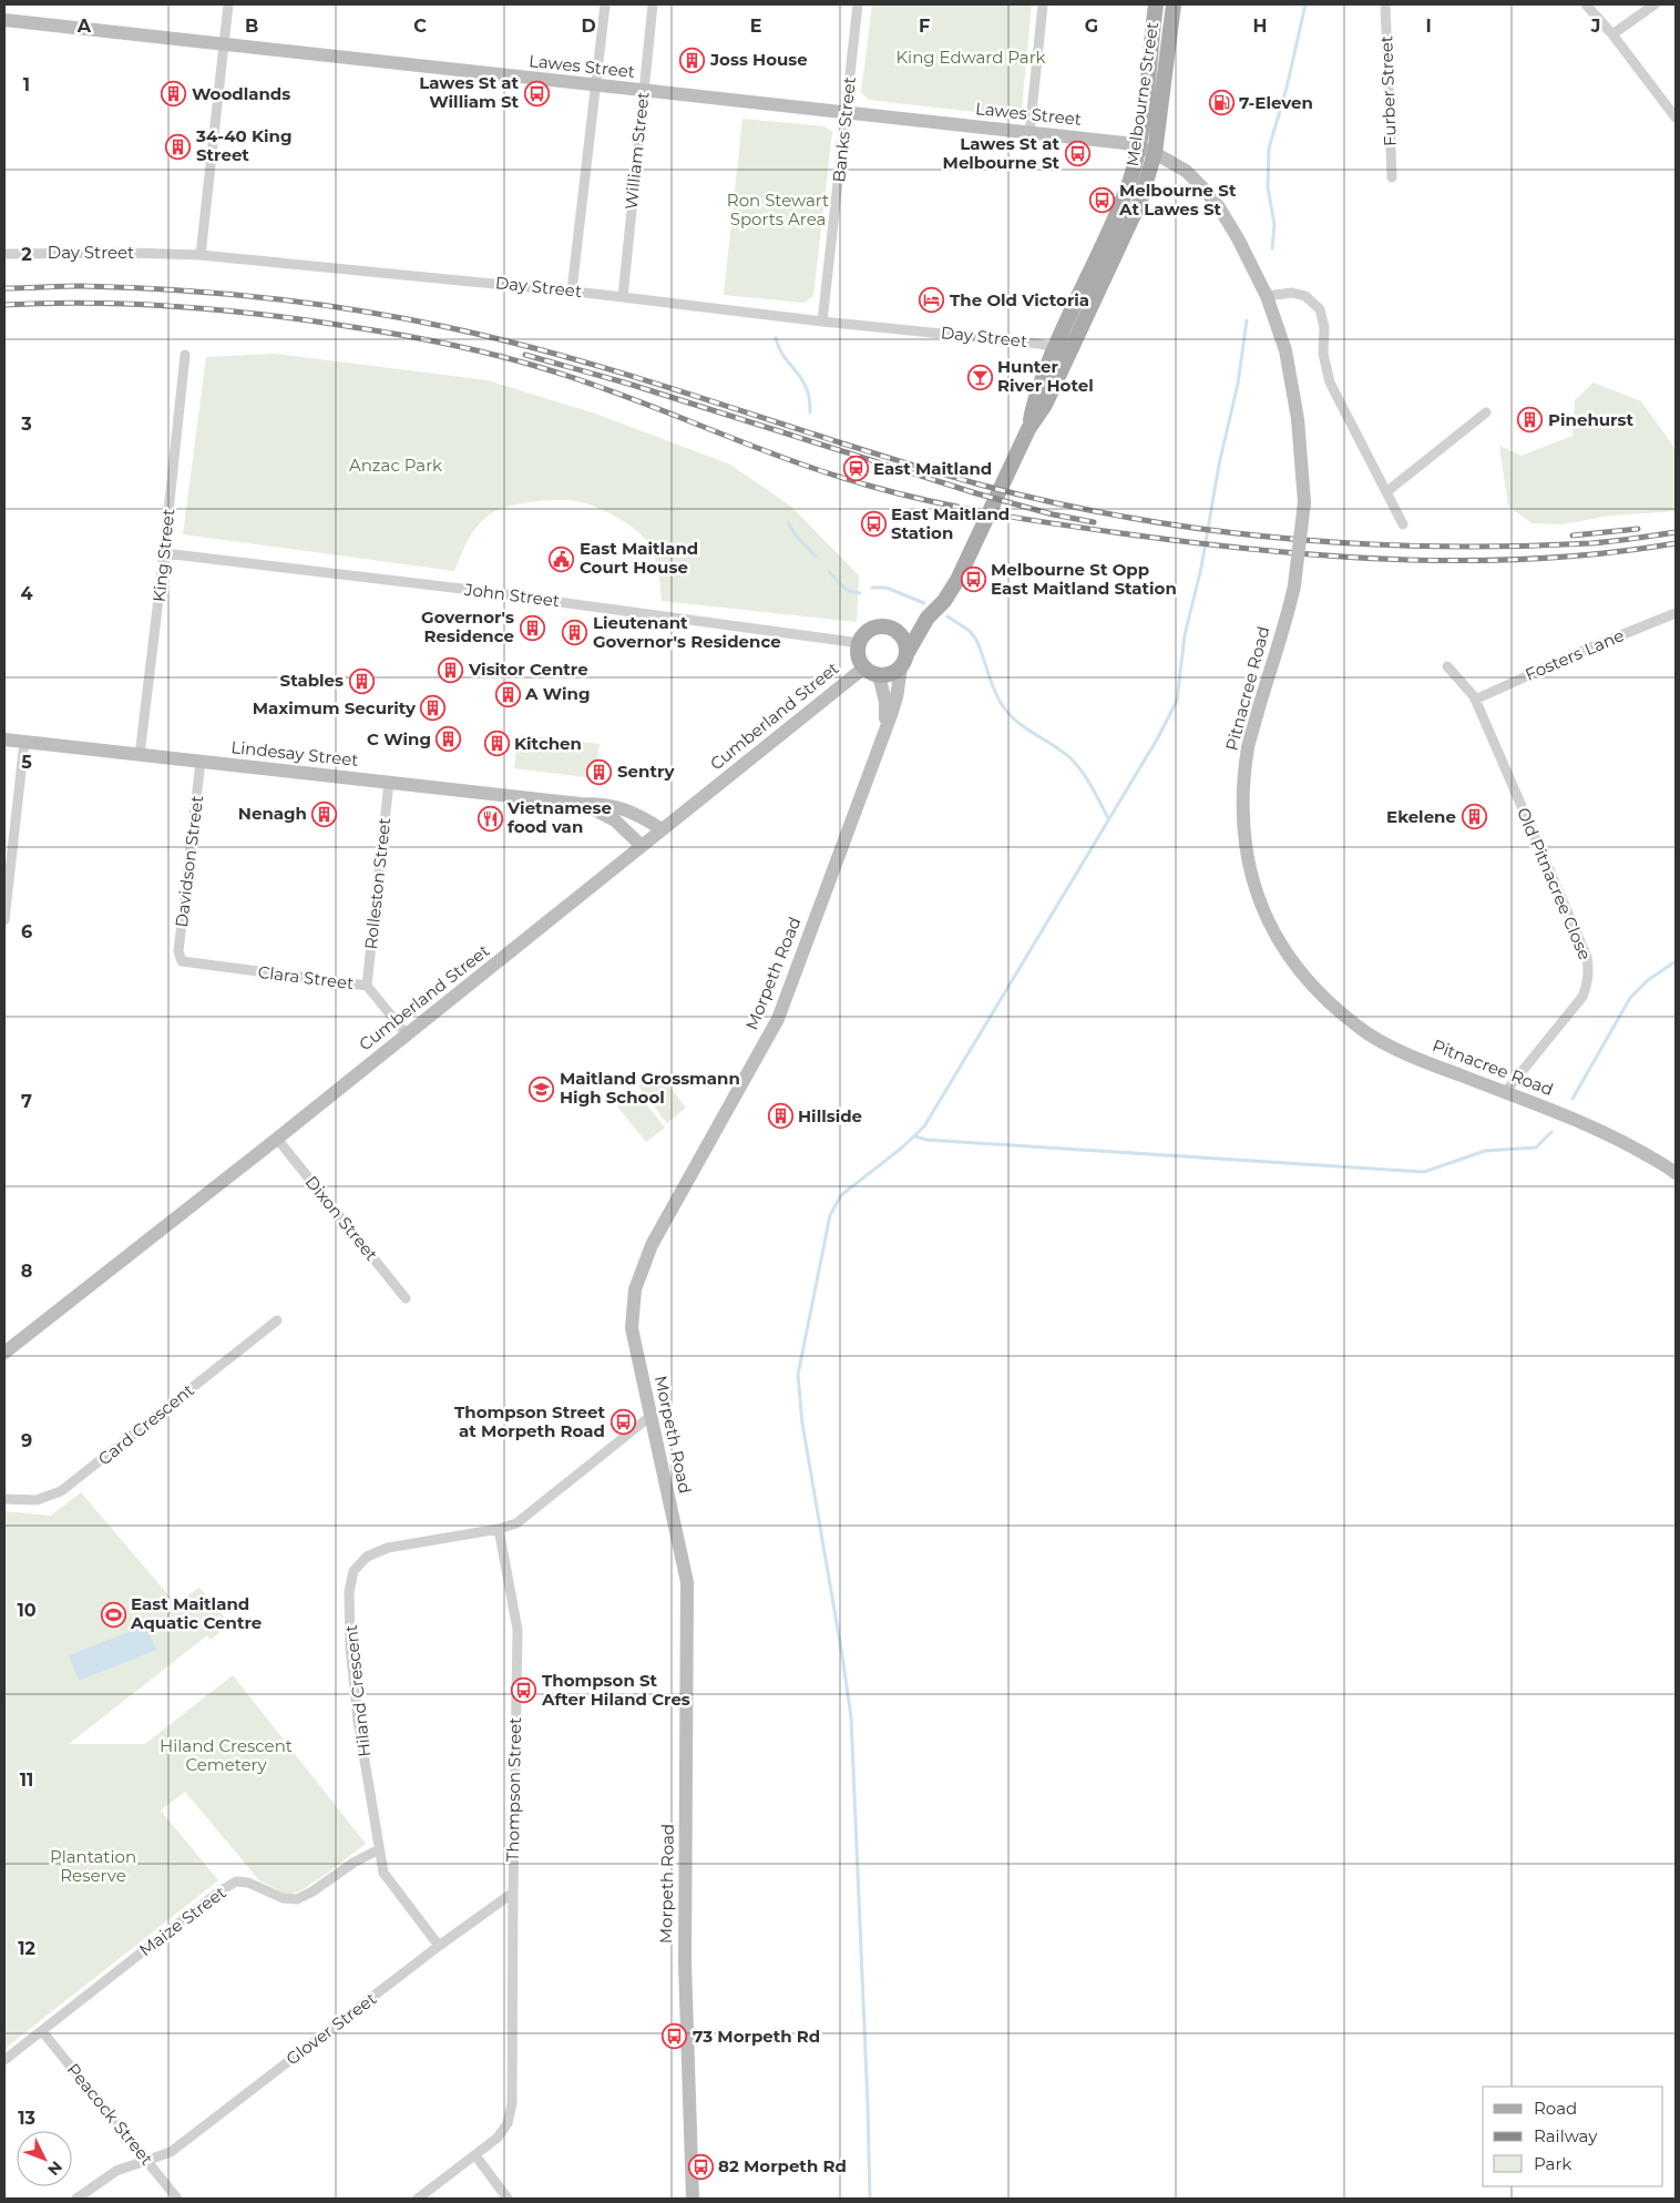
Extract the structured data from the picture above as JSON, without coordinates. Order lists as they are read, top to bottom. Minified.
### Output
{"streets":{"main road":["Lawes Street","Melbourne Street","Pitnacree Road","Cumberland Street","Lindesay Street","Morpeth Road"],"street":["Furber Street","Banks Street","William Street","Day Street","King Street","John Street","Fosters Lane","Davidson Street","Rolleston Street","Old Pitnacree Close","Clara Street","Dixon Street","Card Crescent","Hiland Crescent","Thompson Street","Maize Street","Glover Street","Peacock Street"]},"crossings":[["Lawes Street","Melbourne Street"],["Lawes Street","Banks Street"],["Lawes Street","William Street"],["Lawes Street","Pitnacree Road"],["Melbourne Street","Day Street"],["Melbourne Street","John Street"],["Melbourne Street","Pitnacree Road"],["Melbourne Street","Cumberland Street"],["Melbourne Street","Morpeth Road"],["Banks Street","Day Street"],["William Street","Day Street"],["King Street","John Street"],["King Street","Lindesay Street"],["John Street","Cumberland Street"],["John Street","Morpeth Road"],["Fosters Lane","Old Pitnacree Close"],["Pitnacree Road","Old Pitnacree Close"],["Cumberland Street","Lindesay Street"],["Cumberland Street","Morpeth Road"],["Cumberland Street","Clara Street"],["Cumberland Street","Dixon Street"],["Lindesay Street","Davidson Street"],["Lindesay Street","Rolleston Street"],["Davidson Street","Clara Street"],["Rolleston Street","Clara Street"],["Hiland Crescent","Thompson Street"],["Hiland Crescent","Maize Street"],["Hiland Crescent","Glover Street"],["Thompson Street","Glover Street"],["Maize Street","Peacock Street"],["Glover Street","Peacock Street"]],"parks":["King Edward Park","Ron Stewart Sports Area","Anzac Park","Hiland Crescent Cemetery","Plantation Reserve"],"places":{"building":["Joss House","Woodlands","34-40 King Street","Pinehurst","Governor's Residence","Lieutenant Governor's Residence","Visitor Centre","Stables","A Wing","Maximum Security","C Wing","Kitchen","Sentry","Nenagh","Ekelene","Hillside"],"bus stop":["Lawes St at William St","Lawes St at Melbourne St","Melbourne St At Lawes St","East Maitland Station","Melbourne St Opp East Maitland Station","Thompson Street at Morpeth Road","Thompson St After Hiland Cres","73 Morpeth Rd","82 Morpeth Rd"],"fuel station":["7-Eleven"],"hotel":["The Old Victoria"],"bar":["Hunter River Hotel"],"station":["East Maitland"],"public building":["East Maitland Court House"],"restaurant":["Vietnamese food van"],"school or university":["Maitland Grossmann High School"],"sports":["East Maitland Aquatic Centre"]},"legend":["Road","Railway","Park"],"north":"bottom right","grid":{"columns":["A","B","C","D","E","F","G","H","I","J"],"rows":["1","2","3","4","5","6","7","8","9","10","11","12","13"]}}
